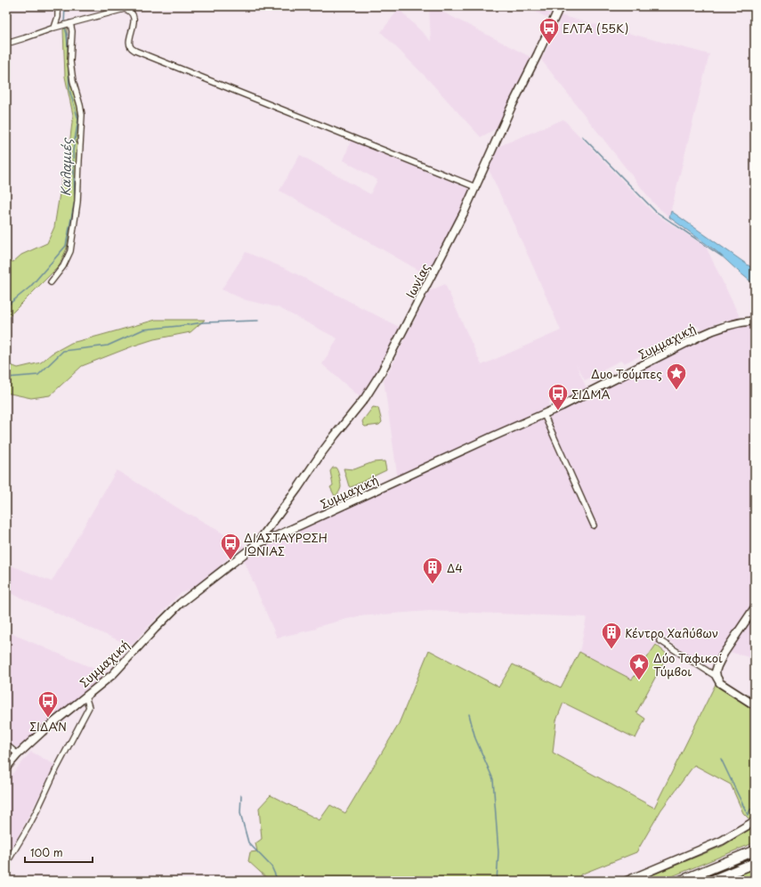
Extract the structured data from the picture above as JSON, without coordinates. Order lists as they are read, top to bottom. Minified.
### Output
{"streets":{"street":["Ιωνίας","Συμμαχική"]},"crossings":[["Ιωνίας","Συμμαχική"]],"water":["Καλαμιές"],"places":{"bus stop":["ΕΛΤΑ (55Κ)","ΣΙΔΜΑ","ΔΙΑΣΤΑΥΡΩΣΗ ΙΩΝΙΑΣ","ΣΙΔΑΝ"],"place":["Δυο Τούμπες","Δύο Ταφικοί Τύμβοι"],"building":["Δ4","Κέντρο Χαλύβων"]},"scale_bar":"100 m"}
